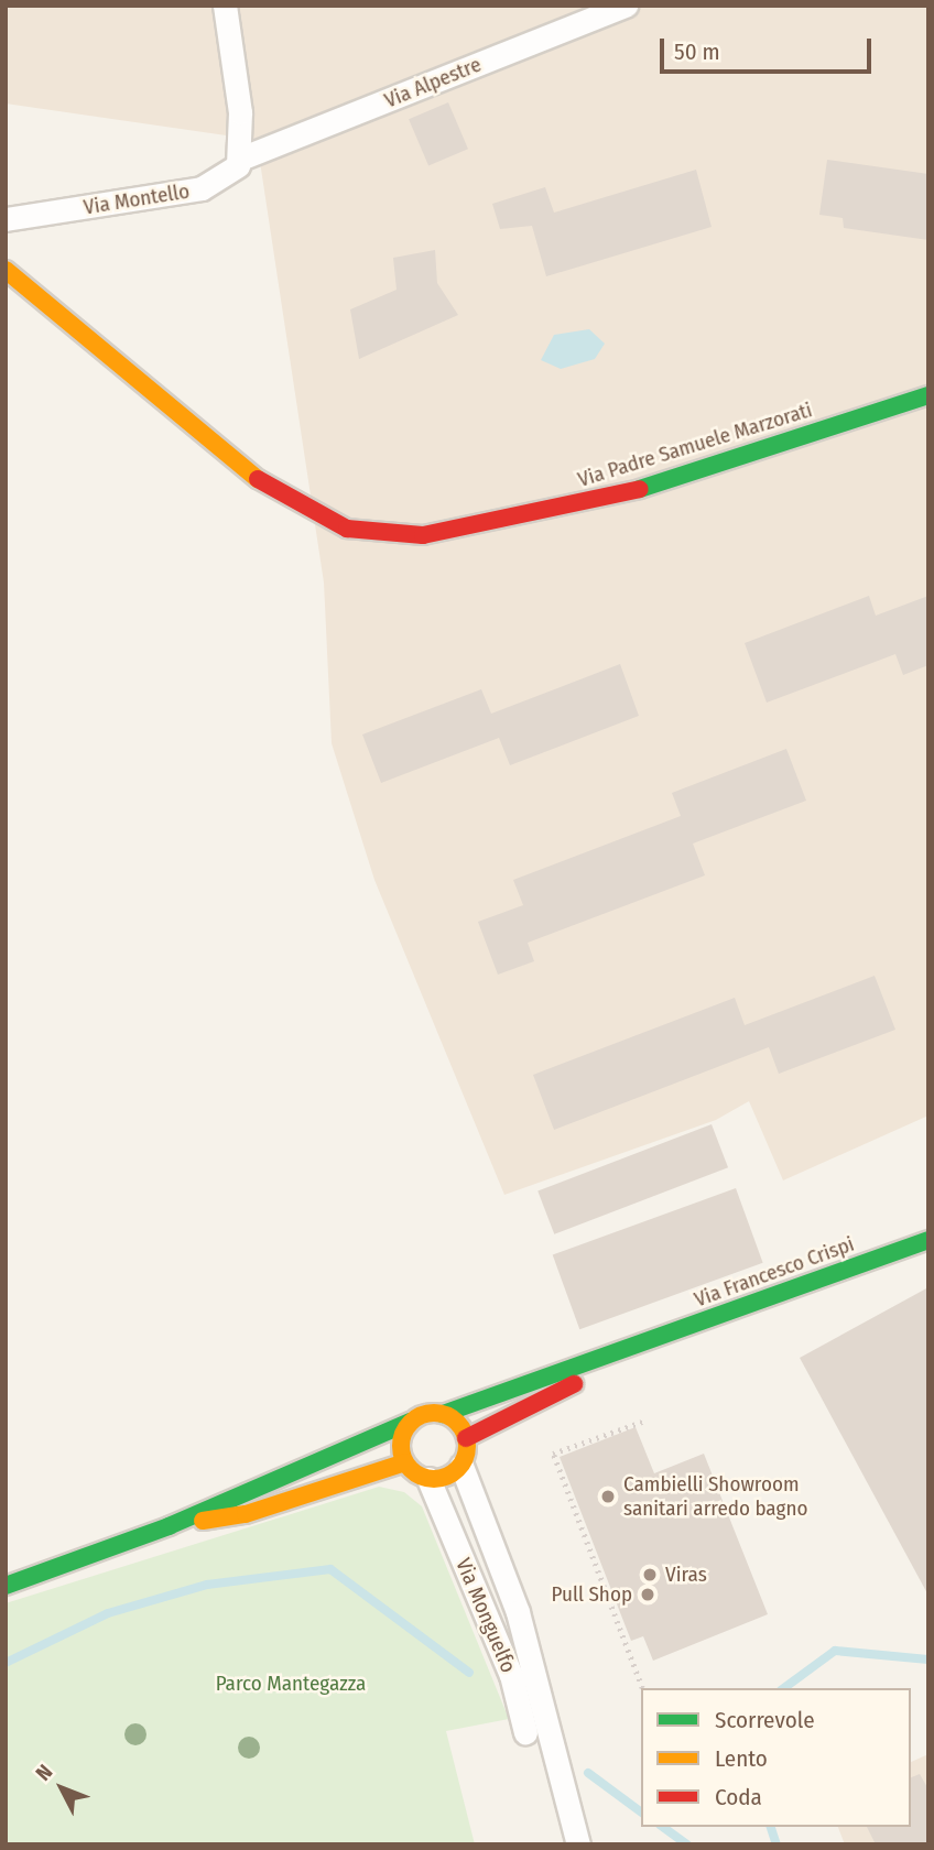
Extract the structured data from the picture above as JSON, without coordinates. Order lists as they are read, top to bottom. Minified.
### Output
{"streets":{"street":["Via Alpestre","Via Montello","Via Padre Samuele Marzorati","Via Francesco Crispi","Via Monguelfo"]},"crossings":[["Via Alpestre","Via Montello"],["Via Francesco Crispi","Via Monguelfo"]],"parks":["Parco Mantegazza"],"places":["Cambielli Showroom sanitari arredo bagno","Viras","Pull Shop"],"legend":["Scorrevole","Lento","Coda"],"scale_bar":"50 m","north":"top left"}
